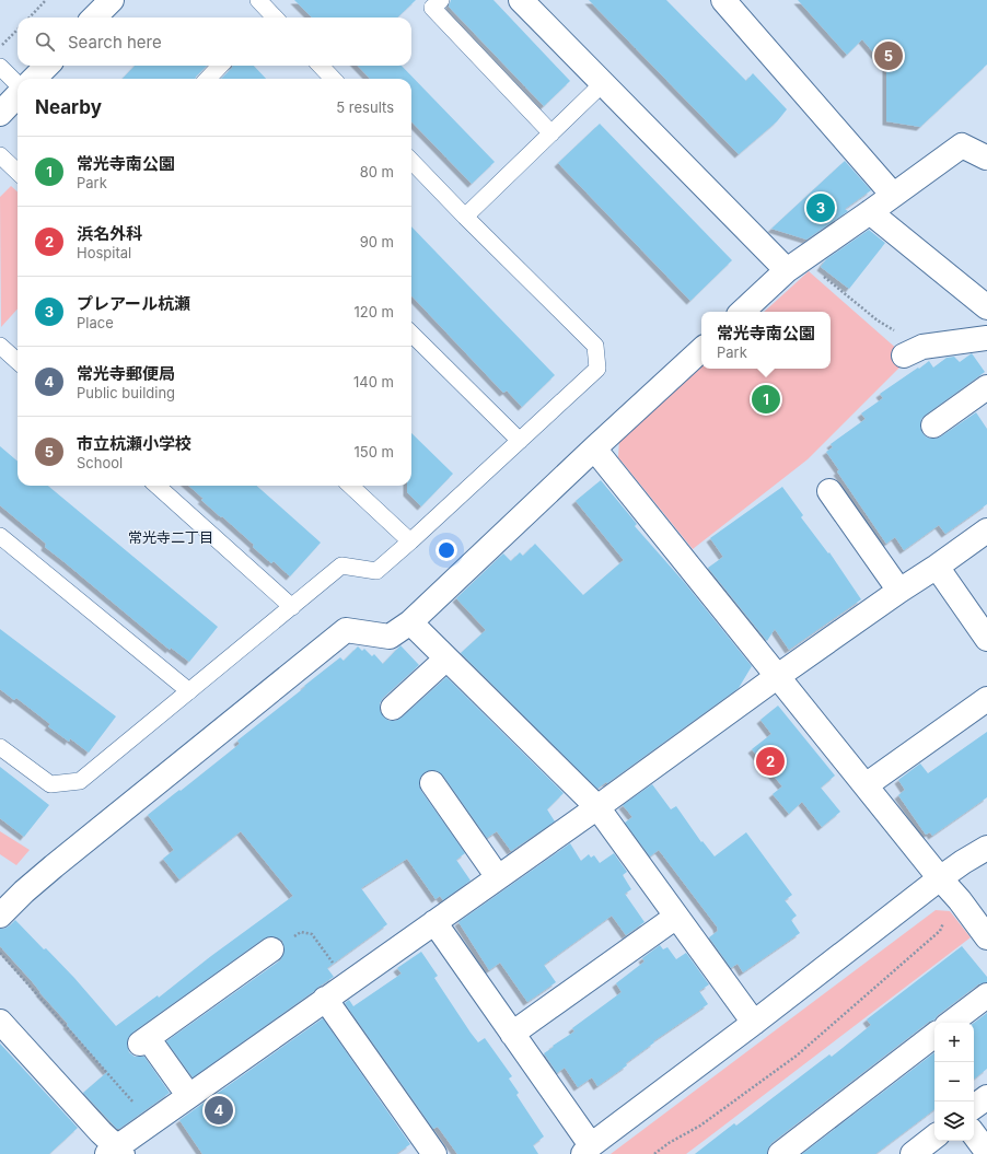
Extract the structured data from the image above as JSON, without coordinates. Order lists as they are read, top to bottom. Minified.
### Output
{"districts":["常光寺二丁目"],"page":{"search":"Search here","pins":["5","3","1","2","4"],"heading":["Nearby","5 results"],"list":[{"mark":"1","name":"常光寺南公園","note":"Park","value":"80 m"},{"mark":"2","name":"浜名外科","note":"Hospital","value":"90 m"},{"mark":"3","name":"プレアール杭瀬","note":"Place","value":"120 m"},{"mark":"4","name":"常光寺郵便局","note":"Public building","value":"140 m"},{"mark":"5","name":"市立杭瀬小学校","note":"School","value":"150 m"}],"popup":["常光寺南公園","Park"],"map_buttons":["+","−"]}}
